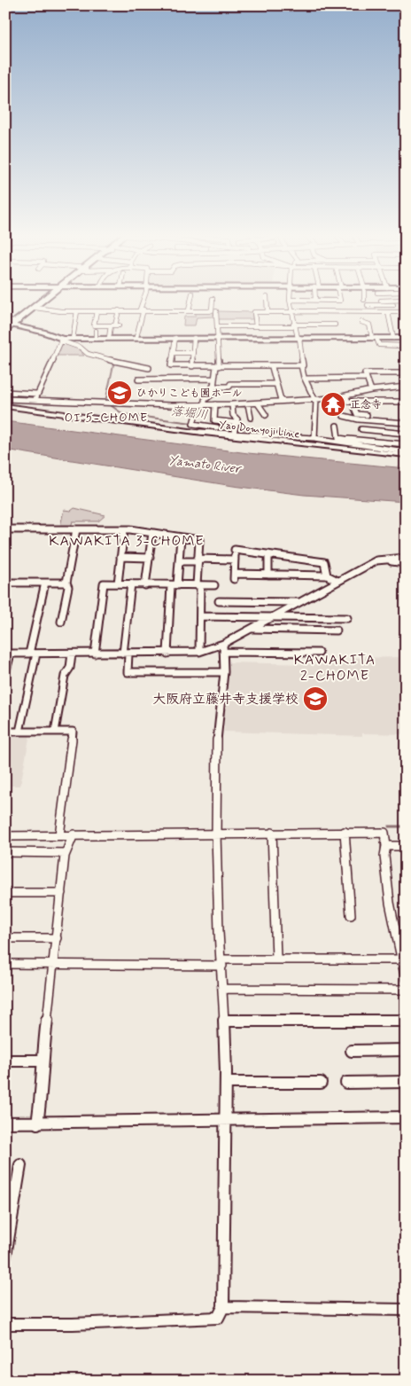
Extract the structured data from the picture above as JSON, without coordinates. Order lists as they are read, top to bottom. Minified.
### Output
{"streets":{"street":["Yao Domyoji Line"]},"districts":["OI 5-CHOME","KAWAKITA 3-CHOME","KAWAKITA 2-CHOME"],"water":["落堀川","Yamato River"],"places":{"school or university":["ひかりこども園ホール","大阪府立藤井寺支援学校"],"temple":["正念寺"]}}
